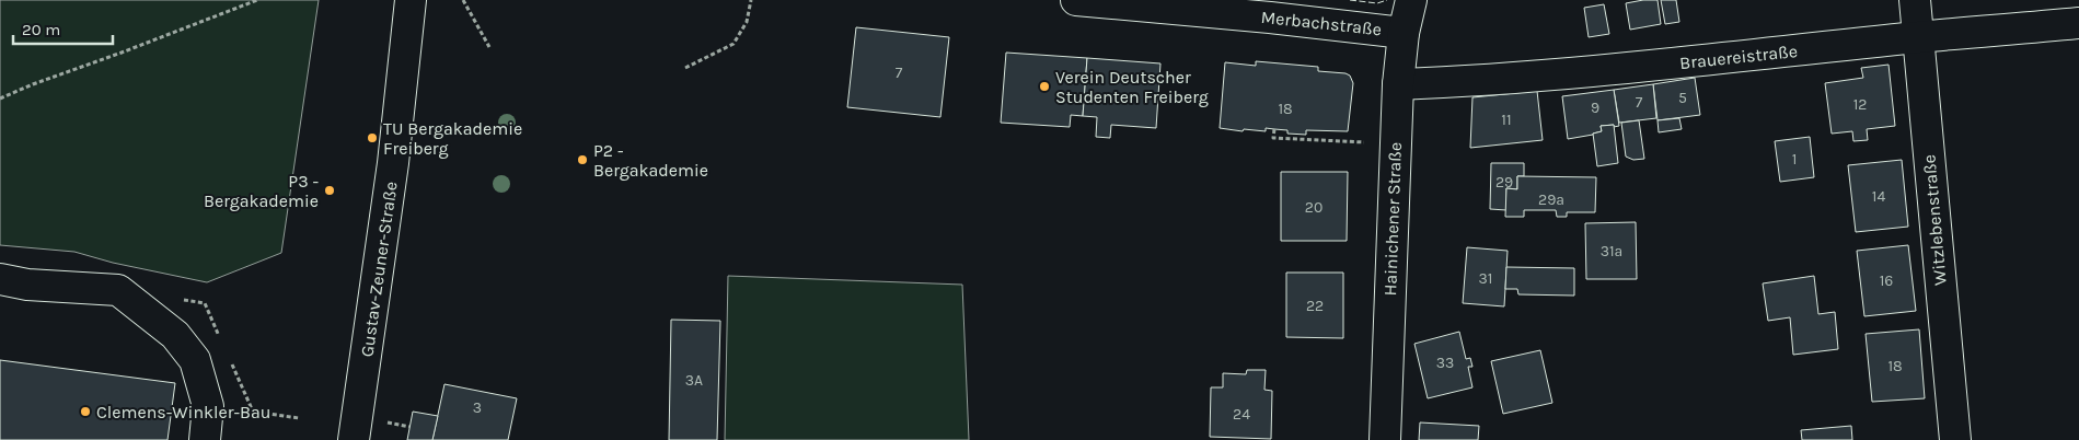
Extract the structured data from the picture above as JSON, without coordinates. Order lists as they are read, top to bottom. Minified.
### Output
{"streets":{"street":["Merbachstraße","Brauereistraße","Hainichener Straße","Witzlebenstraße","Gustav-Zeuner-Straße"]},"crossings":[["Merbachstraße","Hainichener Straße"],["Brauereistraße","Hainichener Straße"],["Brauereistraße","Witzlebenstraße"]],"places":["Verein Deutscher Studenten Freiberg","TU Bergakademie Freiberg","P2 - Bergakademie","P3 - Bergakademie","Clemens-Winkler-Bau"],"house_numbers":["7","5","7","12","9","18","11","1","29","14","29a","20","31a","31","16","22","33","18","3A","3","24"],"scale_bar":"20 m"}
